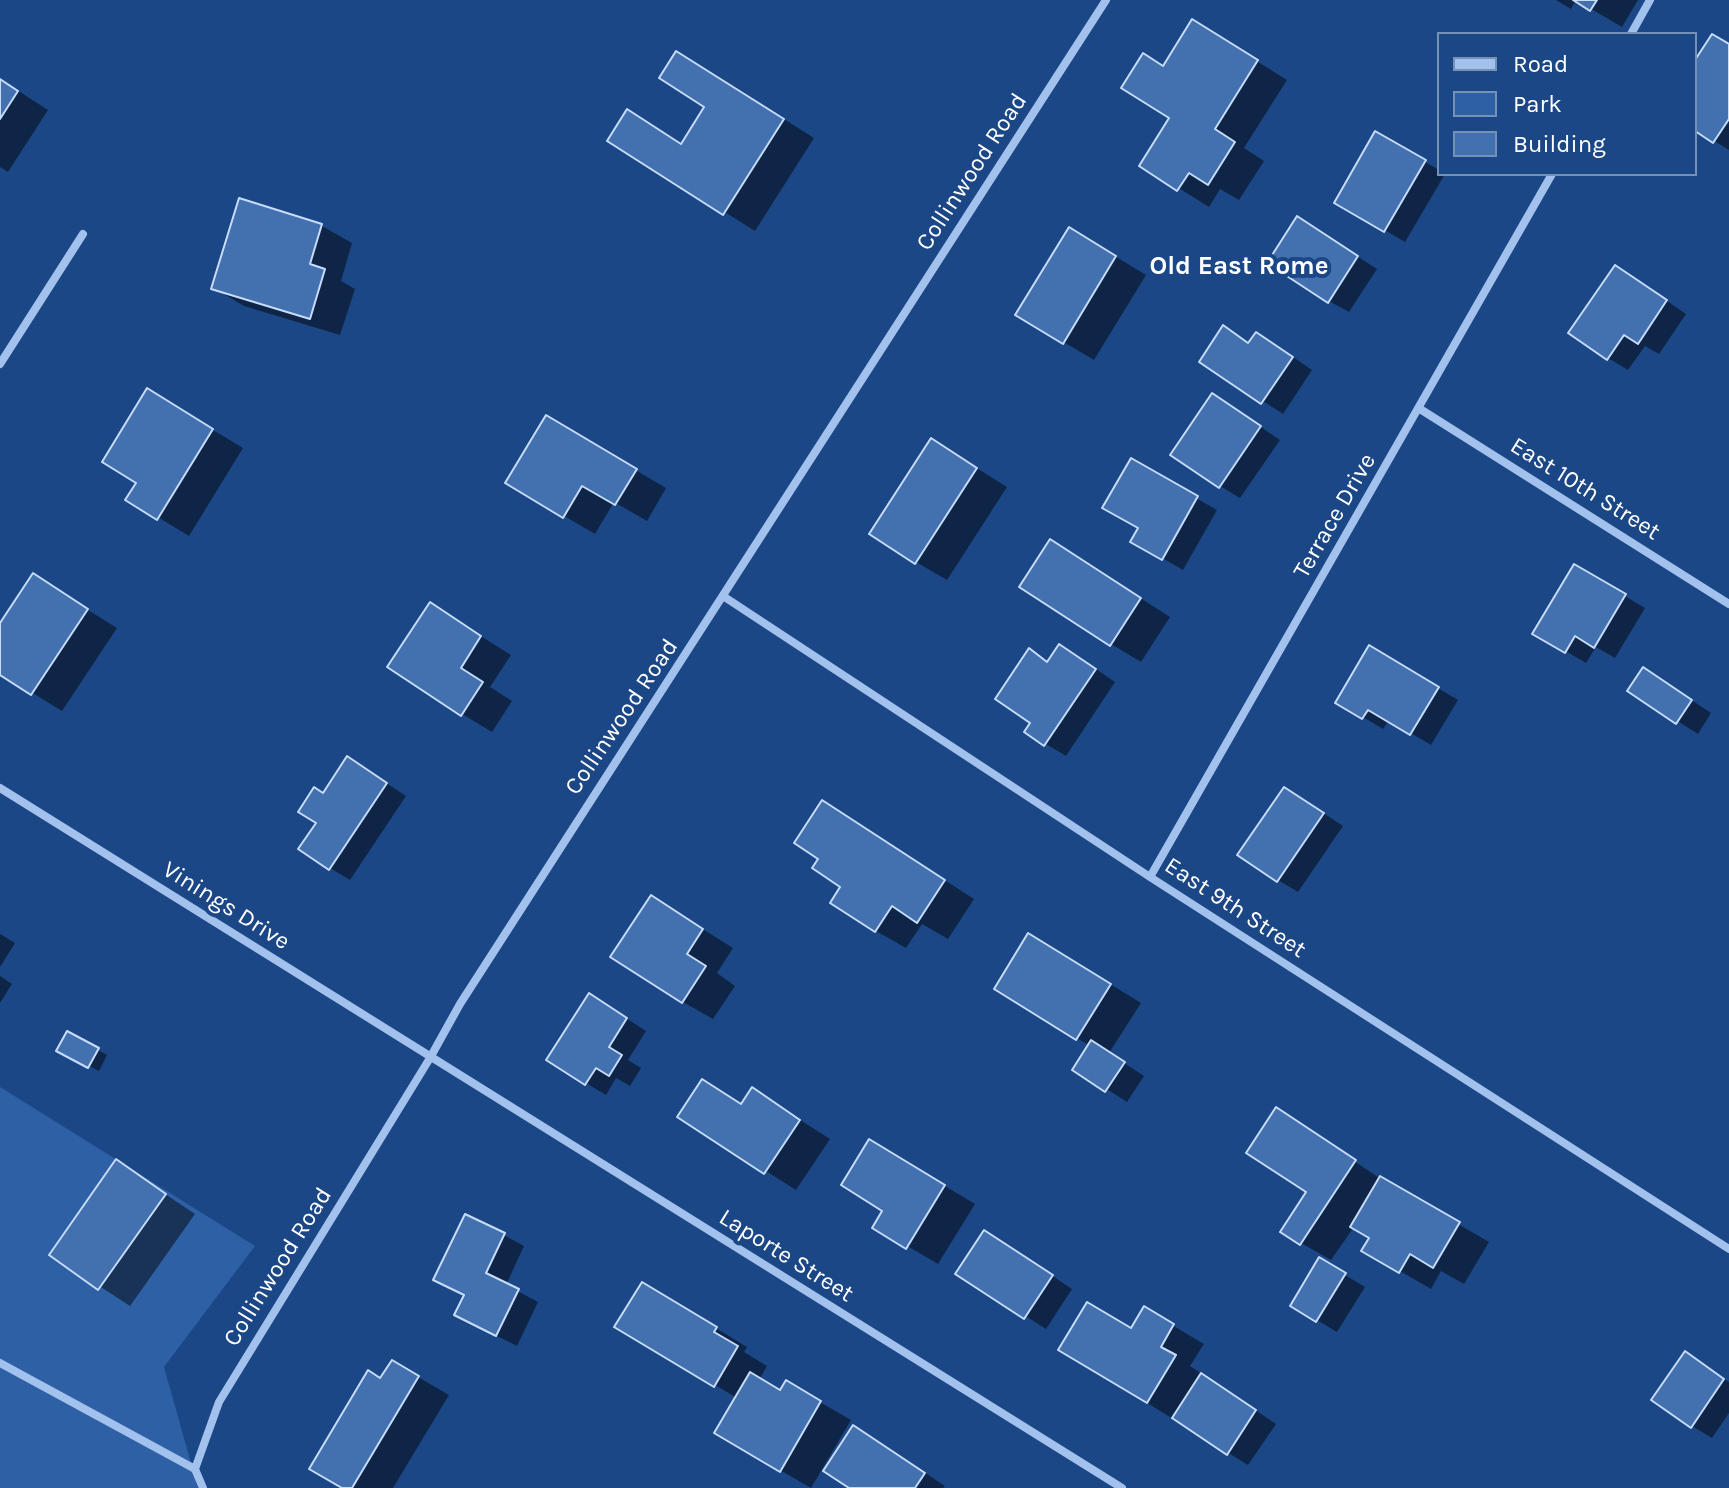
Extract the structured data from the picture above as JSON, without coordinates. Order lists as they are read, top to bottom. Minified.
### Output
{"streets":{"street":["Collinwood Road","East 10th Street","Terrace Drive","Vinings Drive","East 9th Street","Laporte Street"]},"crossings":[["Collinwood Road","Vinings Drive"],["Collinwood Road","East 9th Street"],["Collinwood Road","Laporte Street"],["East 10th Street","Terrace Drive"],["Terrace Drive","East 9th Street"],["Vinings Drive","Laporte Street"]],"districts":["Old East Rome"],"legend":["Road","Park","Building"]}
